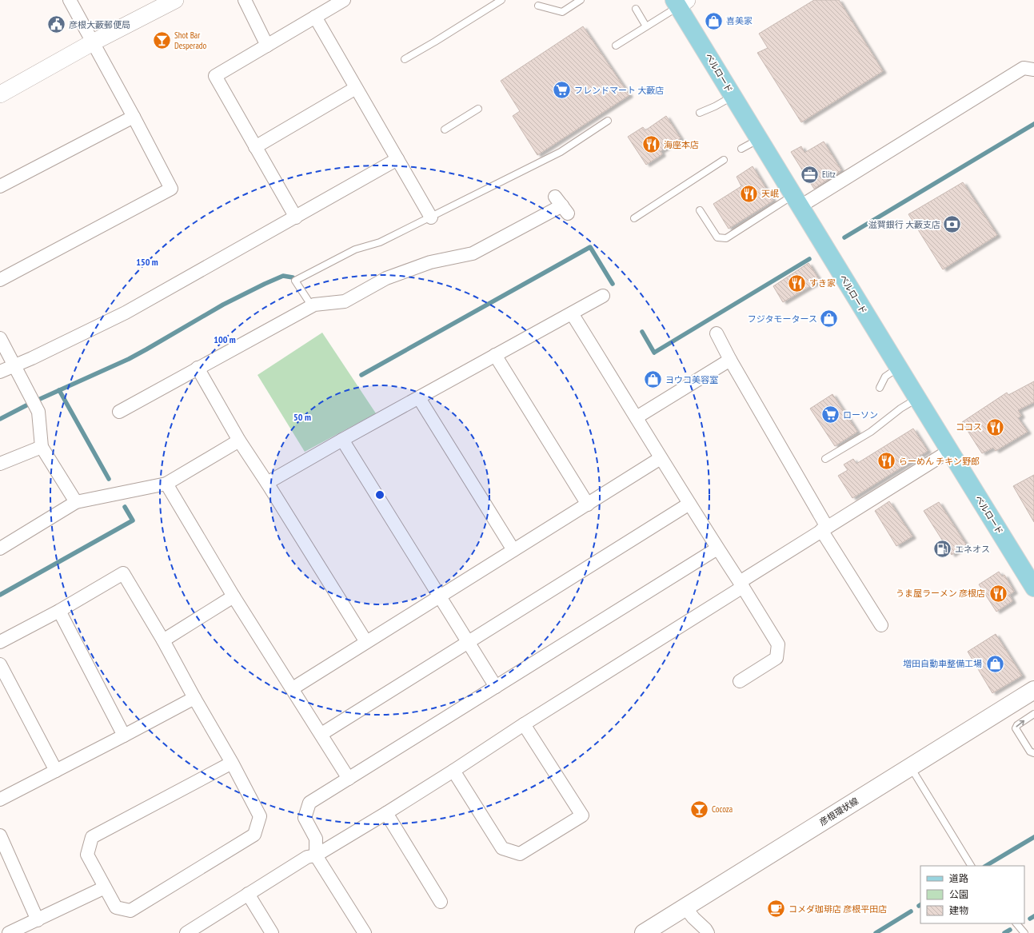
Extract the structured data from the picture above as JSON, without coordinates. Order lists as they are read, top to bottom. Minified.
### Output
{"streets":{"main road":["ベルロード","彦根環状線"]},"places":{"shop":["喜美家","フジタモータース","ヨウコ美容室","増田自動車整備工場"],"public building":["彦根大藪郵便局"],"bar":["Shot Bar Desperado","Cocoza"],"supermarket":["フレンドマート 大藪店","ローソン"],"restaurant":["海座本店","天岷","すき家","ココス","らーめん チキン野郎","うま屋ラーメン 彦根店"],"office":["Elitz"],"bank":["滋賀銀行 大藪支店"],"fuel station":["エネオス"],"cafe":["コメダ珈琲店 彦根平田店"]},"legend":["道路","公園","建物"],"rings":["150 m","100 m","50 m"]}
